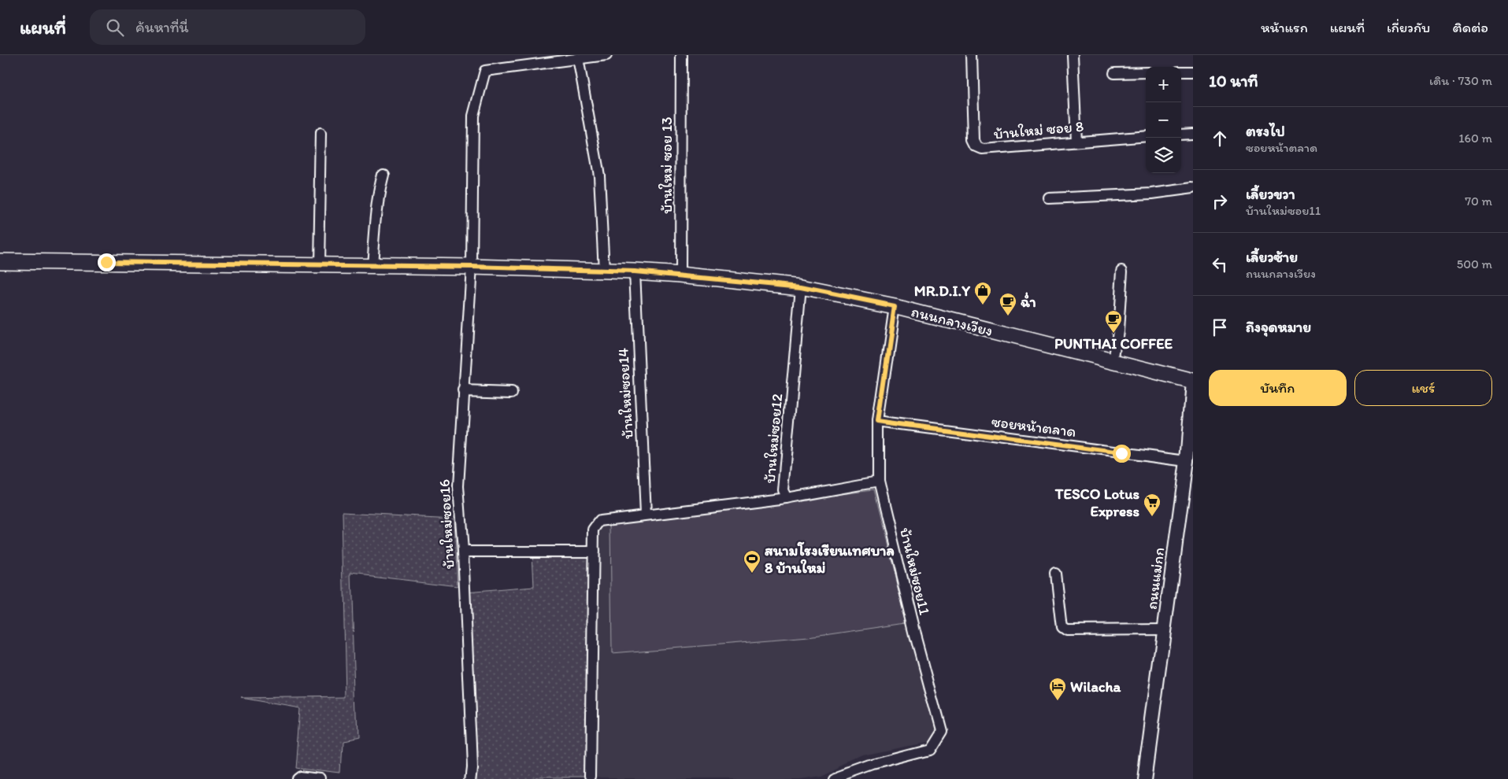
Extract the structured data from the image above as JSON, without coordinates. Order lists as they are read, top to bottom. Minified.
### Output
{"streets":{"main road":["ถนนกลางเวียง"],"street":["บ้านใหม่ ซอย 8","บ้านใหม่ ซอย 13","บ้านใหม่ซอย14","ซอยหน้าตลาด","บ้านใหม่ซอย12","บ้านใหม่ซอย16","บ้านใหม่ซอย11","ถนนแม่กก"]},"crossings":[["บ้านใหม่ ซอย 13","ถนนกลางเวียง"],["ถนนกลางเวียง","บ้านใหม่ซอย14"],["ถนนกลางเวียง","บ้านใหม่ซอย12"],["ถนนกลางเวียง","บ้านใหม่ซอย16"],["ถนนกลางเวียง","บ้านใหม่ซอย11"],["ถนนกลางเวียง","ถนนแม่กก"],["ซอยหน้าตลาด","บ้านใหม่ซอย11"],["ซอยหน้าตลาด","ถนนแม่กก"],["บ้านใหม่ซอย12","บ้านใหม่ซอย11"]],"places":{"shop":["MR.D.I.Y"],"cafe":["ฉ่ำ","PUNTHAI COFFEE"],"supermarket":["TESCO Lotus Express"],"sports":["สนามโรงเรียนเทศบาล 8 บ้านใหม่"],"hotel":["Wilacha"]},"page":{"header":"แผนที่","search":"ค้นหาที่นี่","nav":["หน้าแรก","แผนที่","เกี่ยวกับ","ติดต่อ"],"heading":["10 นาที","เดิน · 730 m"],"map_buttons":["+","−"],"list":[["ตรงไป","ซอยหน้าตลาด","160 m"],["เลี้ยวขวา","บ้านใหม่ซอย11","70 m"],["เลี้ยวซ้าย","ถนนกลางเวียง","500 m"],"ถึงจุดหมาย"],"buttons":["บันทึก","แชร์"]}}
